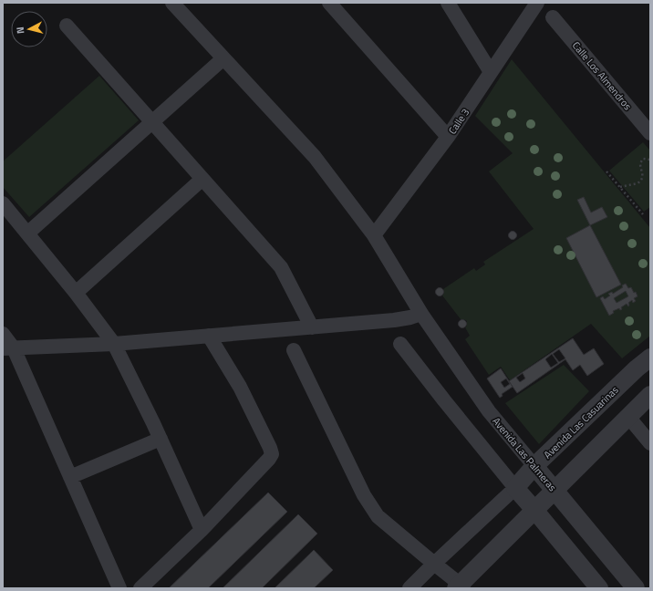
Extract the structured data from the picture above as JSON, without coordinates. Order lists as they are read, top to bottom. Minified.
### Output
{"streets":{"street":["Calle Los Almendros","Calle 3","Avenida Las Casuarinas","Avenida Las Palmeras"]},"crossings":[["Calle 3","Avenida Las Palmeras"],["Avenida Las Casuarinas","Avenida Las Palmeras"]],"north":"left"}
